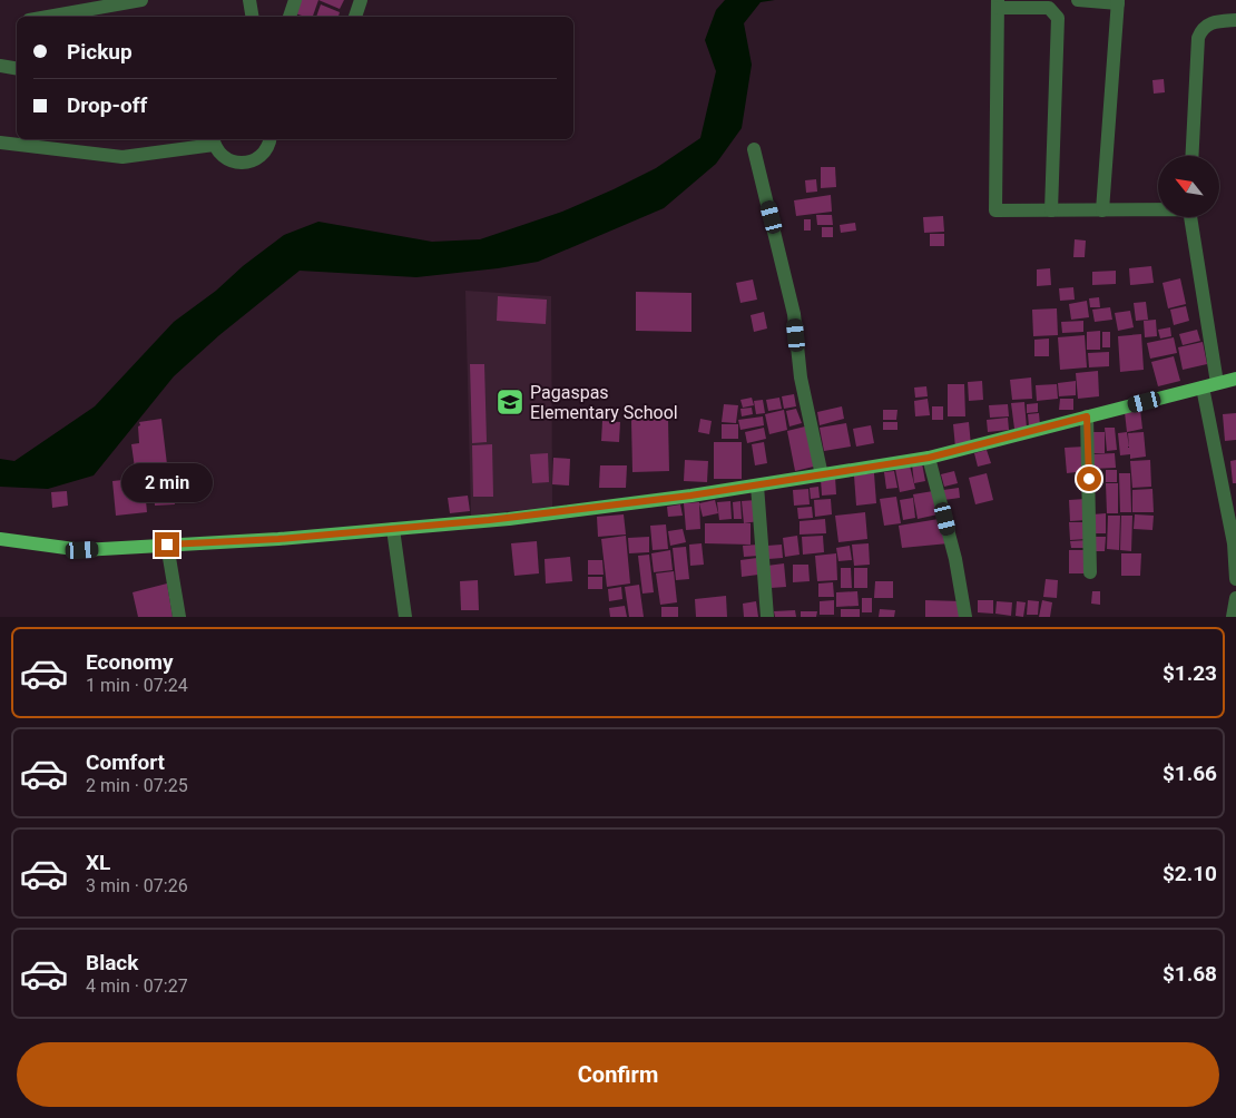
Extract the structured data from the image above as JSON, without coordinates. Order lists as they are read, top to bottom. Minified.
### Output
{"places":{"school or university":["Pagaspas Elementary School"]},"north":"top left","page":{"banner":["Pickup","Drop-off"],"bubble":"2 min","list":[{"name":"Economy","note":"1 min · 07:24","value":"$1.23"},{"name":"Comfort","note":"2 min · 07:25","value":"$1.66"},{"name":"XL","note":"3 min · 07:26","value":"$2.10"},{"name":"Black","note":"4 min · 07:27","value":"$1.68"}],"buttons":"Confirm"}}
